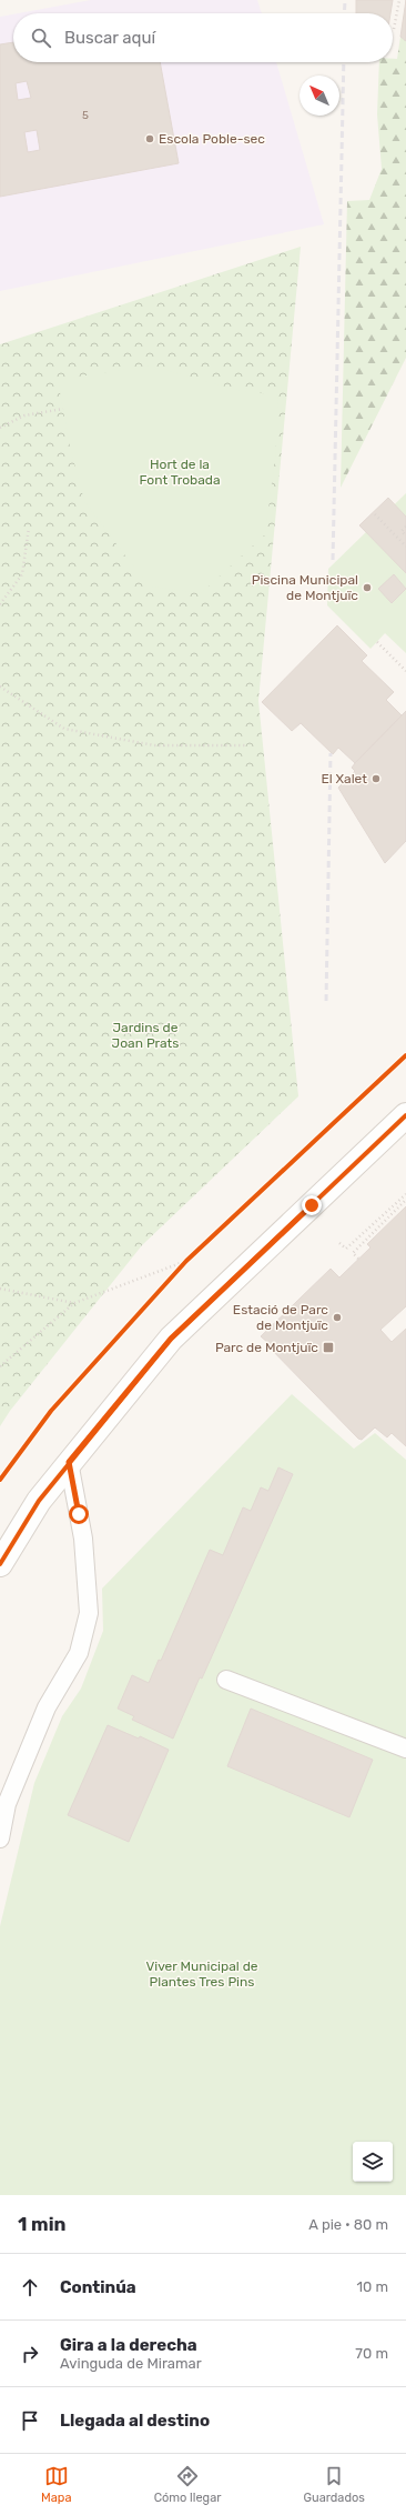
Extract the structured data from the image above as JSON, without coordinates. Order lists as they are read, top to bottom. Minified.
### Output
{"parks":["Hort de la Font Trobada","Jardins de Joan Prats","Viver Municipal de Plantes Tres Pins"],"places":{"other":["Escola Poble-sec","Piscina Municipal de Montjuïc","El Xalet","Estació de Parc de Montjuïc"],"transit":["Parc de Montjuïc"]},"house_numbers":["5"],"north":"top left","page":{"search":"Buscar aquí","heading":["1 min","A pie · 80 m"],"list":[["Continúa","10 m"],["Gira a la derecha","Avinguda de Miramar","70 m"],"Llegada al destino"],"nav":["Mapa","Cómo llegar","Guardados"]}}
